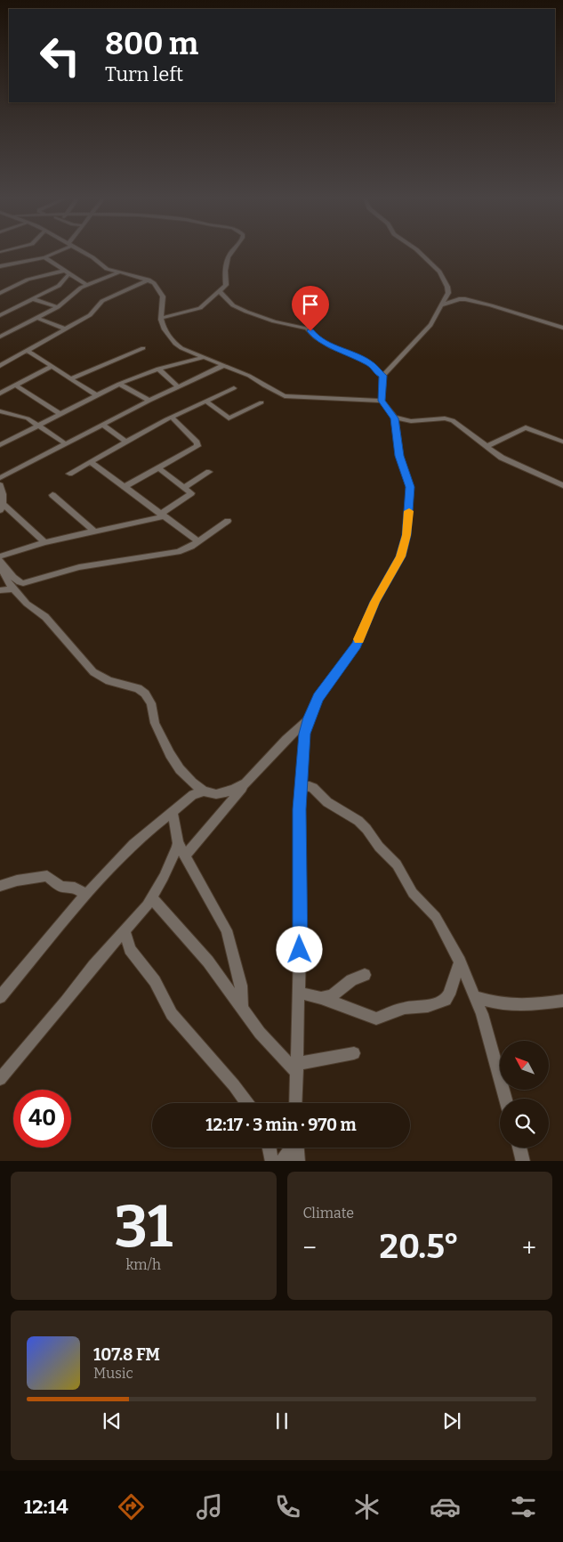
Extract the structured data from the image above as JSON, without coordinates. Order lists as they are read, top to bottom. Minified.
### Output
{"north":"top left","page":{"turn":["800 m","Turn left"],"limit":"40","trip":"12:17 · 3 min · 970 m","tile":[["31","km/h"],"Climate"],"heat":["−","20.5°","+"],"song":["107.8 FM","Music"],"tabs":"12:14"}}
